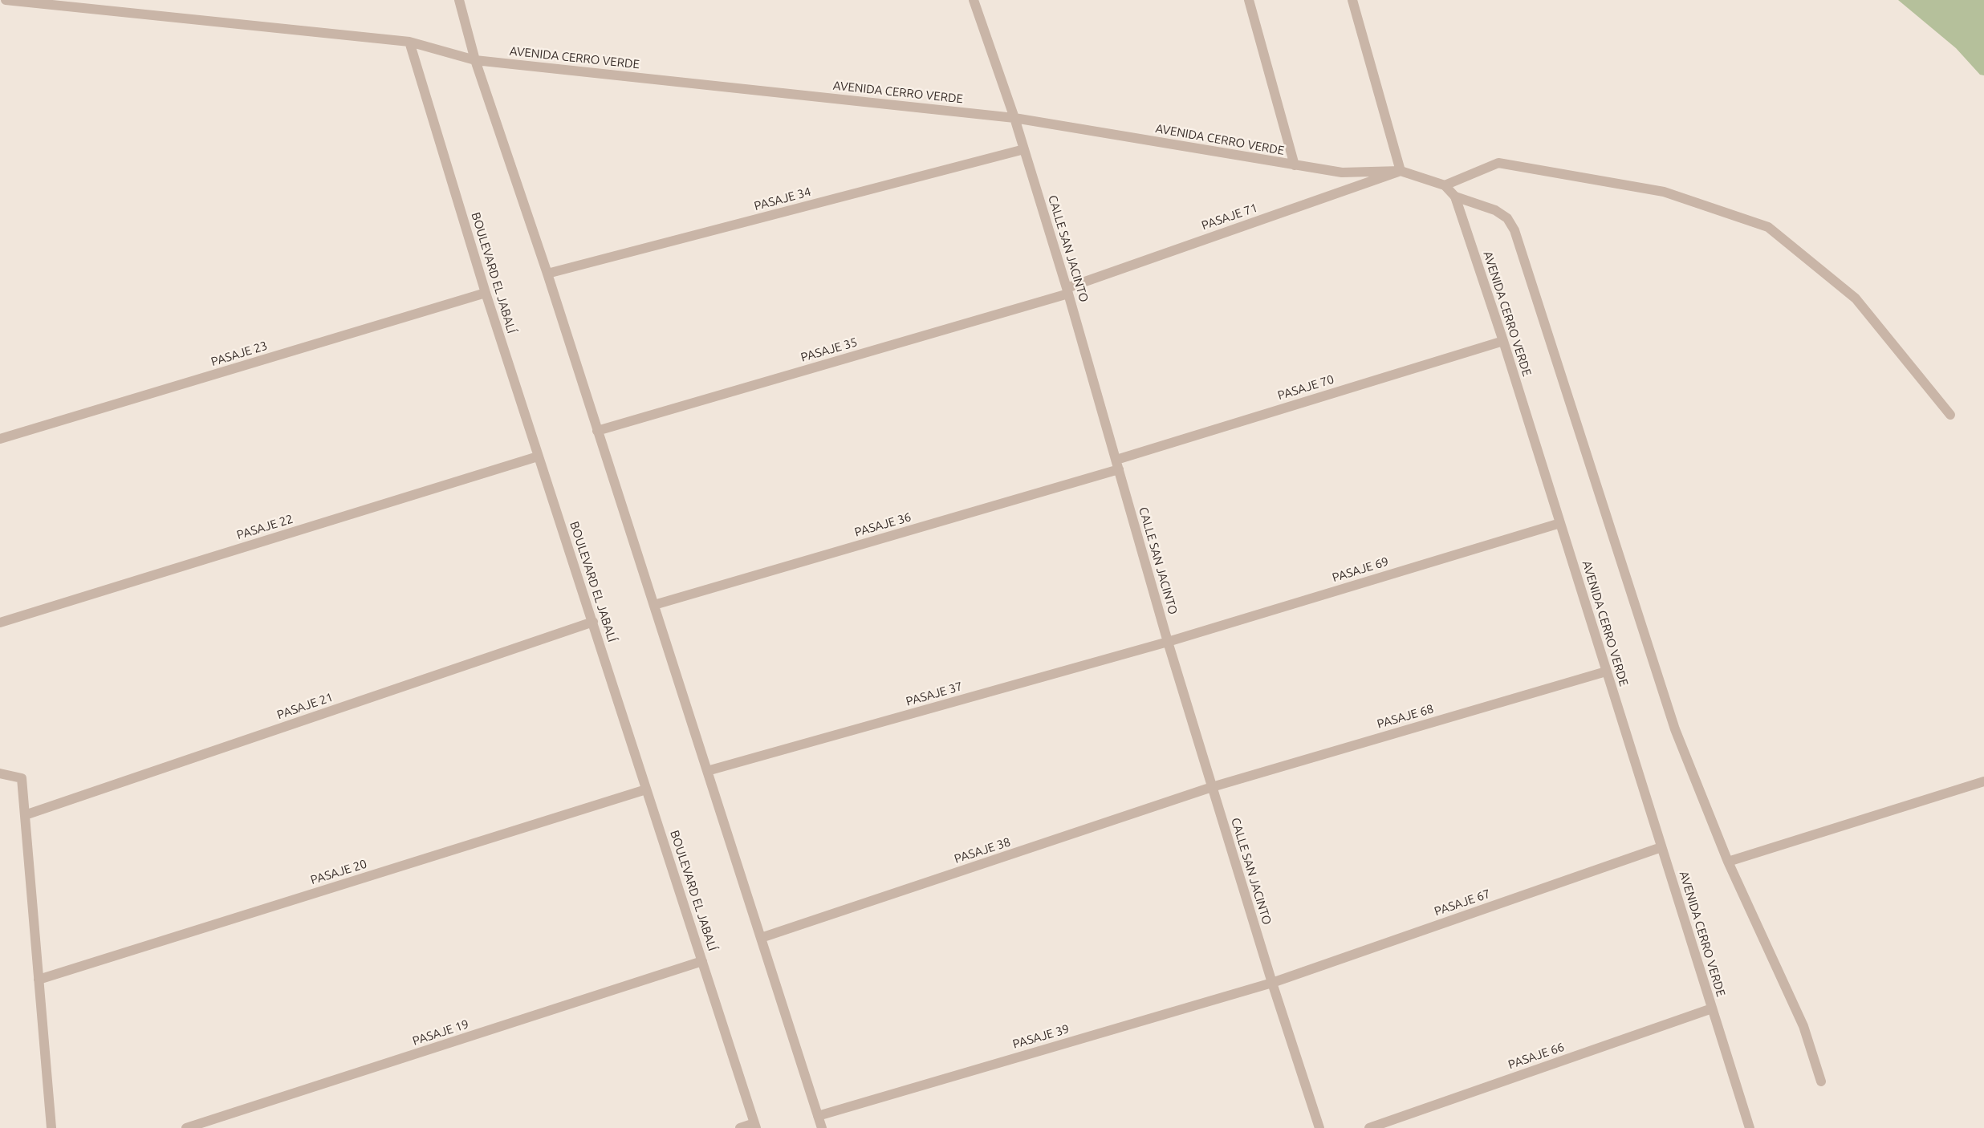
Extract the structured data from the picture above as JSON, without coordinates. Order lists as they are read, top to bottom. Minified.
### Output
{"streets":{"street":["AVENIDA CERRO VERDE","PASAJE 34","PASAJE 71","CALLE SAN JACINTO","BOULEVARD EL JABALÍ","PASAJE 35","PASAJE 23","PASAJE 70","PASAJE 36","PASAJE 22","PASAJE 69","PASAJE 37","PASAJE 21","PASAJE 68","PASAJE 38","PASAJE 20","PASAJE 67","PASAJE 19","PASAJE 39","PASAJE 66"]},"crossings":[["AVENIDA CERRO VERDE","PASAJE 71"],["AVENIDA CERRO VERDE","CALLE SAN JACINTO"],["AVENIDA CERRO VERDE","BOULEVARD EL JABALÍ"],["AVENIDA CERRO VERDE","PASAJE 70"],["AVENIDA CERRO VERDE","PASAJE 69"],["AVENIDA CERRO VERDE","PASAJE 68"],["AVENIDA CERRO VERDE","PASAJE 67"],["AVENIDA CERRO VERDE","PASAJE 66"],["PASAJE 34","CALLE SAN JACINTO"],["PASAJE 71","CALLE SAN JACINTO"],["PASAJE 71","PASAJE 35"],["CALLE SAN JACINTO","PASAJE 35"],["CALLE SAN JACINTO","PASAJE 70"],["CALLE SAN JACINTO","PASAJE 36"],["CALLE SAN JACINTO","PASAJE 69"],["CALLE SAN JACINTO","PASAJE 37"],["CALLE SAN JACINTO","PASAJE 68"],["CALLE SAN JACINTO","PASAJE 38"],["CALLE SAN JACINTO","PASAJE 67"],["CALLE SAN JACINTO","PASAJE 39"],["BOULEVARD EL JABALÍ","PASAJE 23"],["BOULEVARD EL JABALÍ","PASAJE 22"],["BOULEVARD EL JABALÍ","PASAJE 21"],["BOULEVARD EL JABALÍ","PASAJE 20"],["BOULEVARD EL JABALÍ","PASAJE 19"],["PASAJE 70","PASAJE 36"],["PASAJE 69","PASAJE 37"],["PASAJE 68","PASAJE 38"],["PASAJE 67","PASAJE 39"]]}
